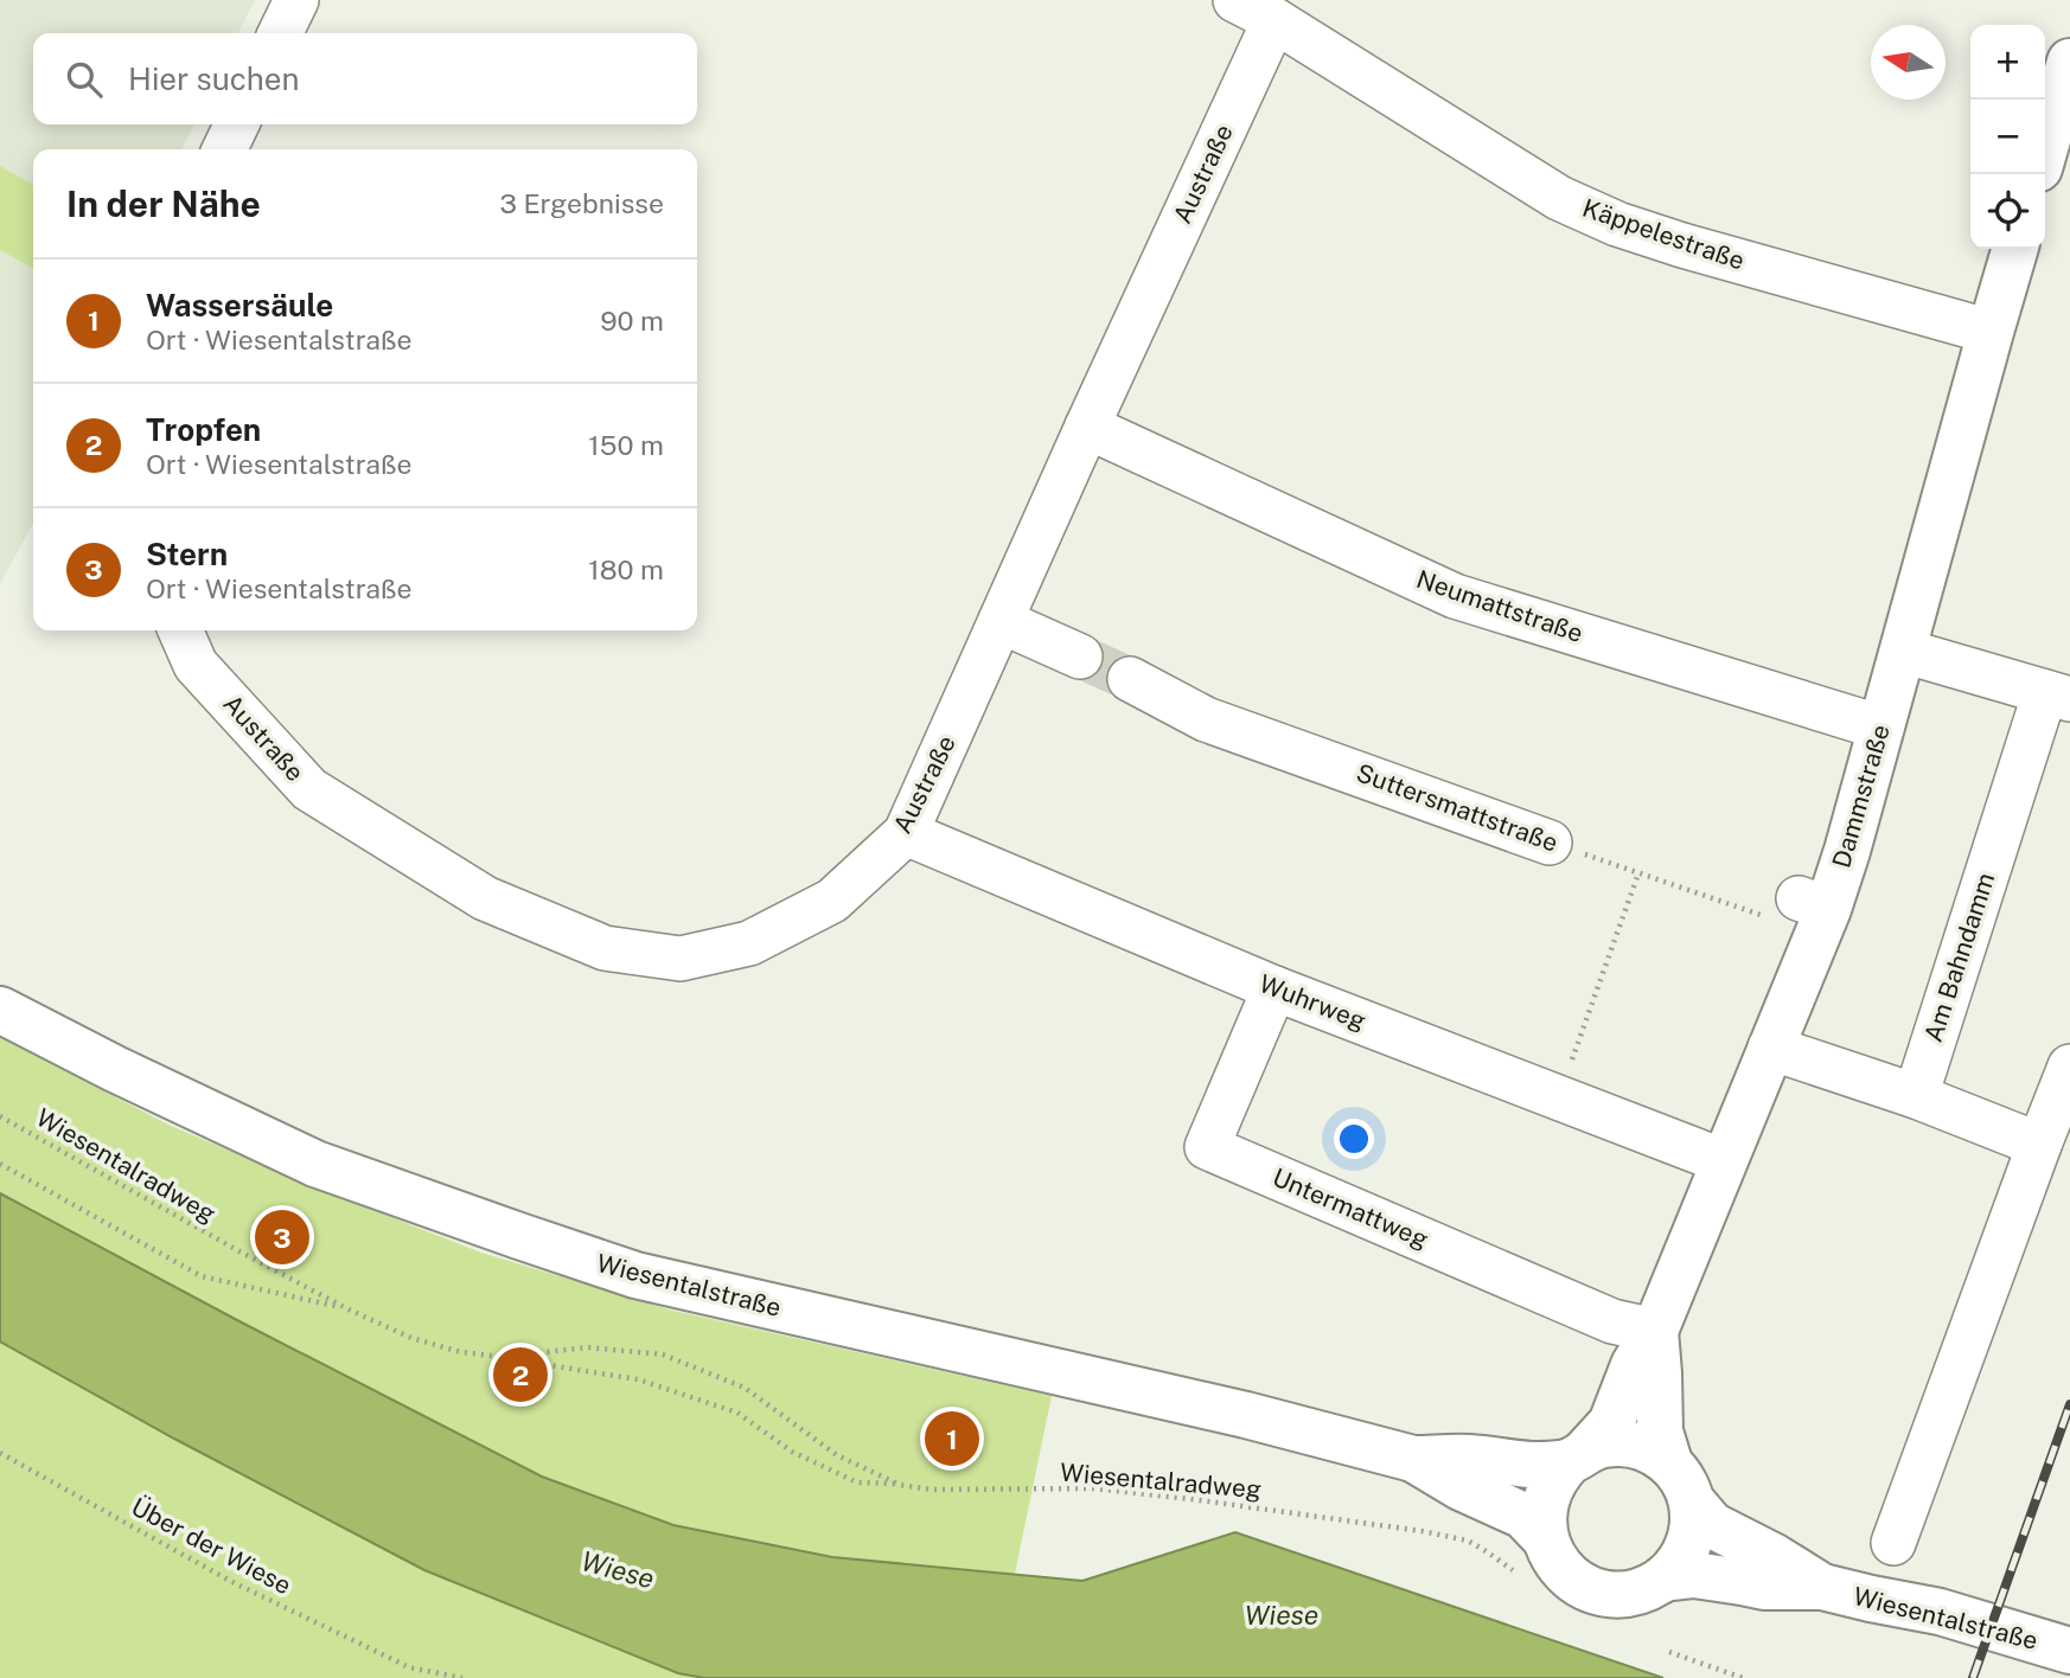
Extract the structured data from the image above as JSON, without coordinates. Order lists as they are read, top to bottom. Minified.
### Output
{"streets":{"main road":["Dammstraße","Wiesentalstraße"],"street":["Austraße","Käppelestraße","Neumattstraße","Suttersmattstraße","Am Bahndamm","Wuhrweg","Untermattweg"],"path":["Wiesentalradweg","Über der Wiese"]},"crossings":[["Austraße","Käppelestraße"],["Austraße","Neumattstraße"],["Austraße","Wuhrweg"],["Käppelestraße","Dammstraße"],["Neumattstraße","Dammstraße"],["Dammstraße","Suttersmattstraße"],["Dammstraße","Wuhrweg"],["Dammstraße","Untermattweg"],["Dammstraße","Wiesentalstraße"],["Wuhrweg","Untermattweg"]],"water":["Wiese"],"north":"left","page":{"map_buttons":["+","−"],"search":"Hier suchen","heading":["In der Nähe","3 Ergebnisse"],"list":[{"mark":"1","name":"Wassersäule","note":"Ort · Wiesentalstraße","value":"90 m"},{"mark":"2","name":"Tropfen","note":"Ort · Wiesentalstraße","value":"150 m"},{"mark":"3","name":"Stern","note":"Ort · Wiesentalstraße","value":"180 m"}],"pins":["3","2","1"]}}
